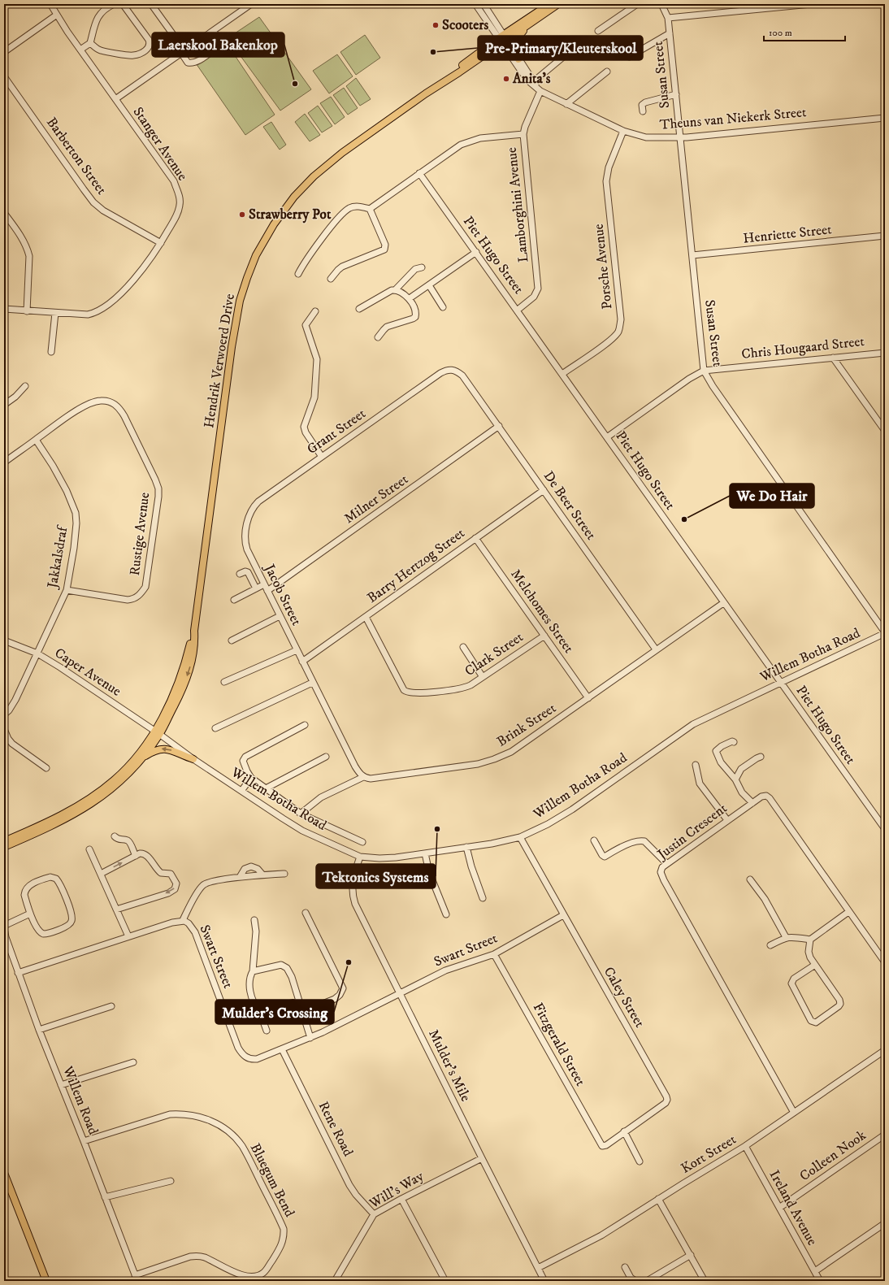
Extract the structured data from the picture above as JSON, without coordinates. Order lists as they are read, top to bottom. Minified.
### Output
{"streets":{"main road":["Hendrik Verwoerd Drive"],"street":["Susan Street","Theuns van Niekerk Street","Stanger Avenue","Barberton Street","Lamborghini Avenue","Henriette Street","Piet Hugo Street","Porsche Avenue","Chris Hougaard Street","Grant Street","Milner Street","De Beer Street","Rustige Avenue","Jakkalsdraf","Barry Hertzog Street","Jacob Street","Melchomes Street","Clark Street","Willem Botha Road","Caper Avenue","Brink Street","Justin Crescent","Swart Street","Caley Street","Fitzgerald Street","Mulder's Mile","Willem Road","Rene Road","Kort Street","Colleen Nook","Bluegum Bend","Will's Way","Ireland Avenue"]},"crossings":[["Susan Street","Theuns van Niekerk Street"],["Susan Street","Henriette Street"],["Susan Street","Chris Hougaard Street"],["Susan Street","Willem Botha Road"],["Theuns van Niekerk Street","Lamborghini Avenue"],["Theuns van Niekerk Street","Porsche Avenue"],["Theuns van Niekerk Street","Hendrik Verwoerd Drive"],["Stanger Avenue","Barberton Street"],["Lamborghini Avenue","Piet Hugo Street"],["Piet Hugo Street","Porsche Avenue"],["Piet Hugo Street","Chris Hougaard Street"],["Piet Hugo Street","Willem Botha Road"],["Piet Hugo Street","Brink Street"],["Hendrik Verwoerd Drive","Willem Botha Road"],["Hendrik Verwoerd Drive","Caper Avenue"],["Grant Street","De Beer Street"],["Grant Street","Jacob Street"],["Milner Street","De Beer Street"],["Milner Street","Jacob Street"],["De Beer Street","Barry Hertzog Street"],["De Beer Street","Brink Street"],["Rustige Avenue","Jakkalsdraf"],["Jakkalsdraf","Caper Avenue"],["Barry Hertzog Street","Jacob Street"],["Barry Hertzog Street","Melchomes Street"],["Barry Hertzog Street","Clark Street"],["Melchomes Street","Clark Street"],["Melchomes Street","Brink Street"],["Willem Botha Road","Caper Avenue"],["Willem Botha Road","Caley Street"],["Willem Botha Road","Mulder's Mile"],["Justin Crescent","Kort Street"],["Swart Street","Caley Street"],["Swart Street","Fitzgerald Street"],["Swart Street","Mulder's Mile"],["Swart Street","Willem Road"],["Swart Street","Rene Road"],["Caley Street","Fitzgerald Street"],["Mulder's Mile","Kort Street"],["Mulder's Mile","Will's Way"],["Willem Road","Bluegum Bend"],["Rene Road","Will's Way"],["Kort Street","Ireland Avenue"],["Colleen Nook","Ireland Avenue"]],"places":["Scooters","Pre-Primary/Kleuterskool","Anita's","Laerskool Bakenkop","Strawberry Pot","We Do Hair","Tektonics Systems","Mulder's Crossing"],"scale_bar":"100 m"}
